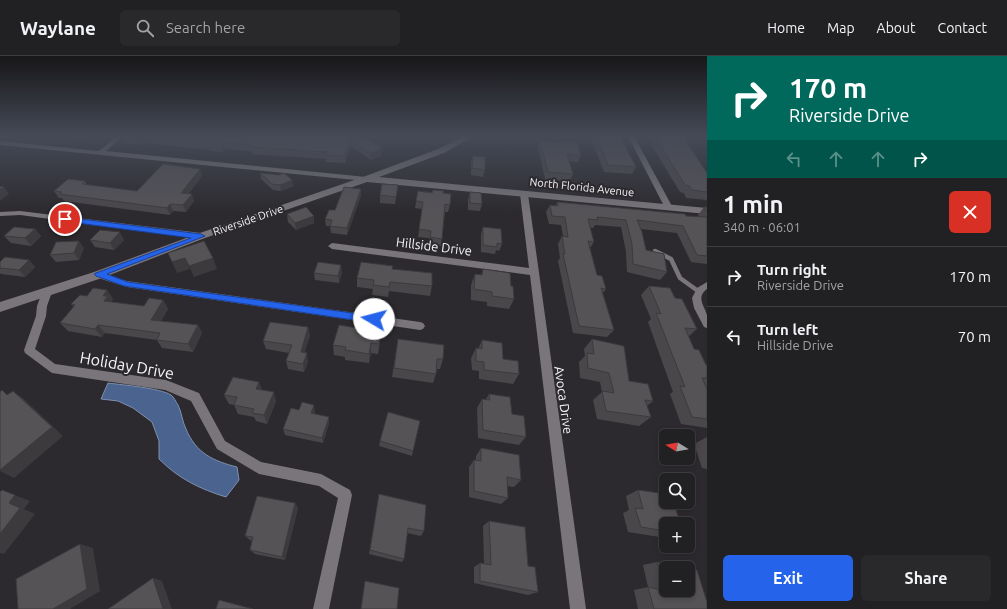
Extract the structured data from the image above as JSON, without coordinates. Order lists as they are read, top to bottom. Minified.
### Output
{"streets":{"street":["North Florida Avenue","Riverside Drive","Hillside Drive","Holiday Drive","Avoca Drive"]},"crossings":[["North Florida Avenue","Riverside Drive"],["North Florida Avenue","Avoca Drive"],["Riverside Drive","Holiday Drive"],["Hillside Drive","Avoca Drive"]],"north":"left","page":{"header":"Waylane","search":"Search here","nav":["Home","Map","About","Contact"],"turn":["170 m","Riverside Drive"],"heading":["1 min","340 m · 06:01"],"list":[{"name":"Turn right","note":"Riverside Drive","value":"170 m"},{"name":"Turn left","note":"Hillside Drive","value":"70 m"}],"map_buttons":["+","−"],"buttons":["Exit","Share"]}}
